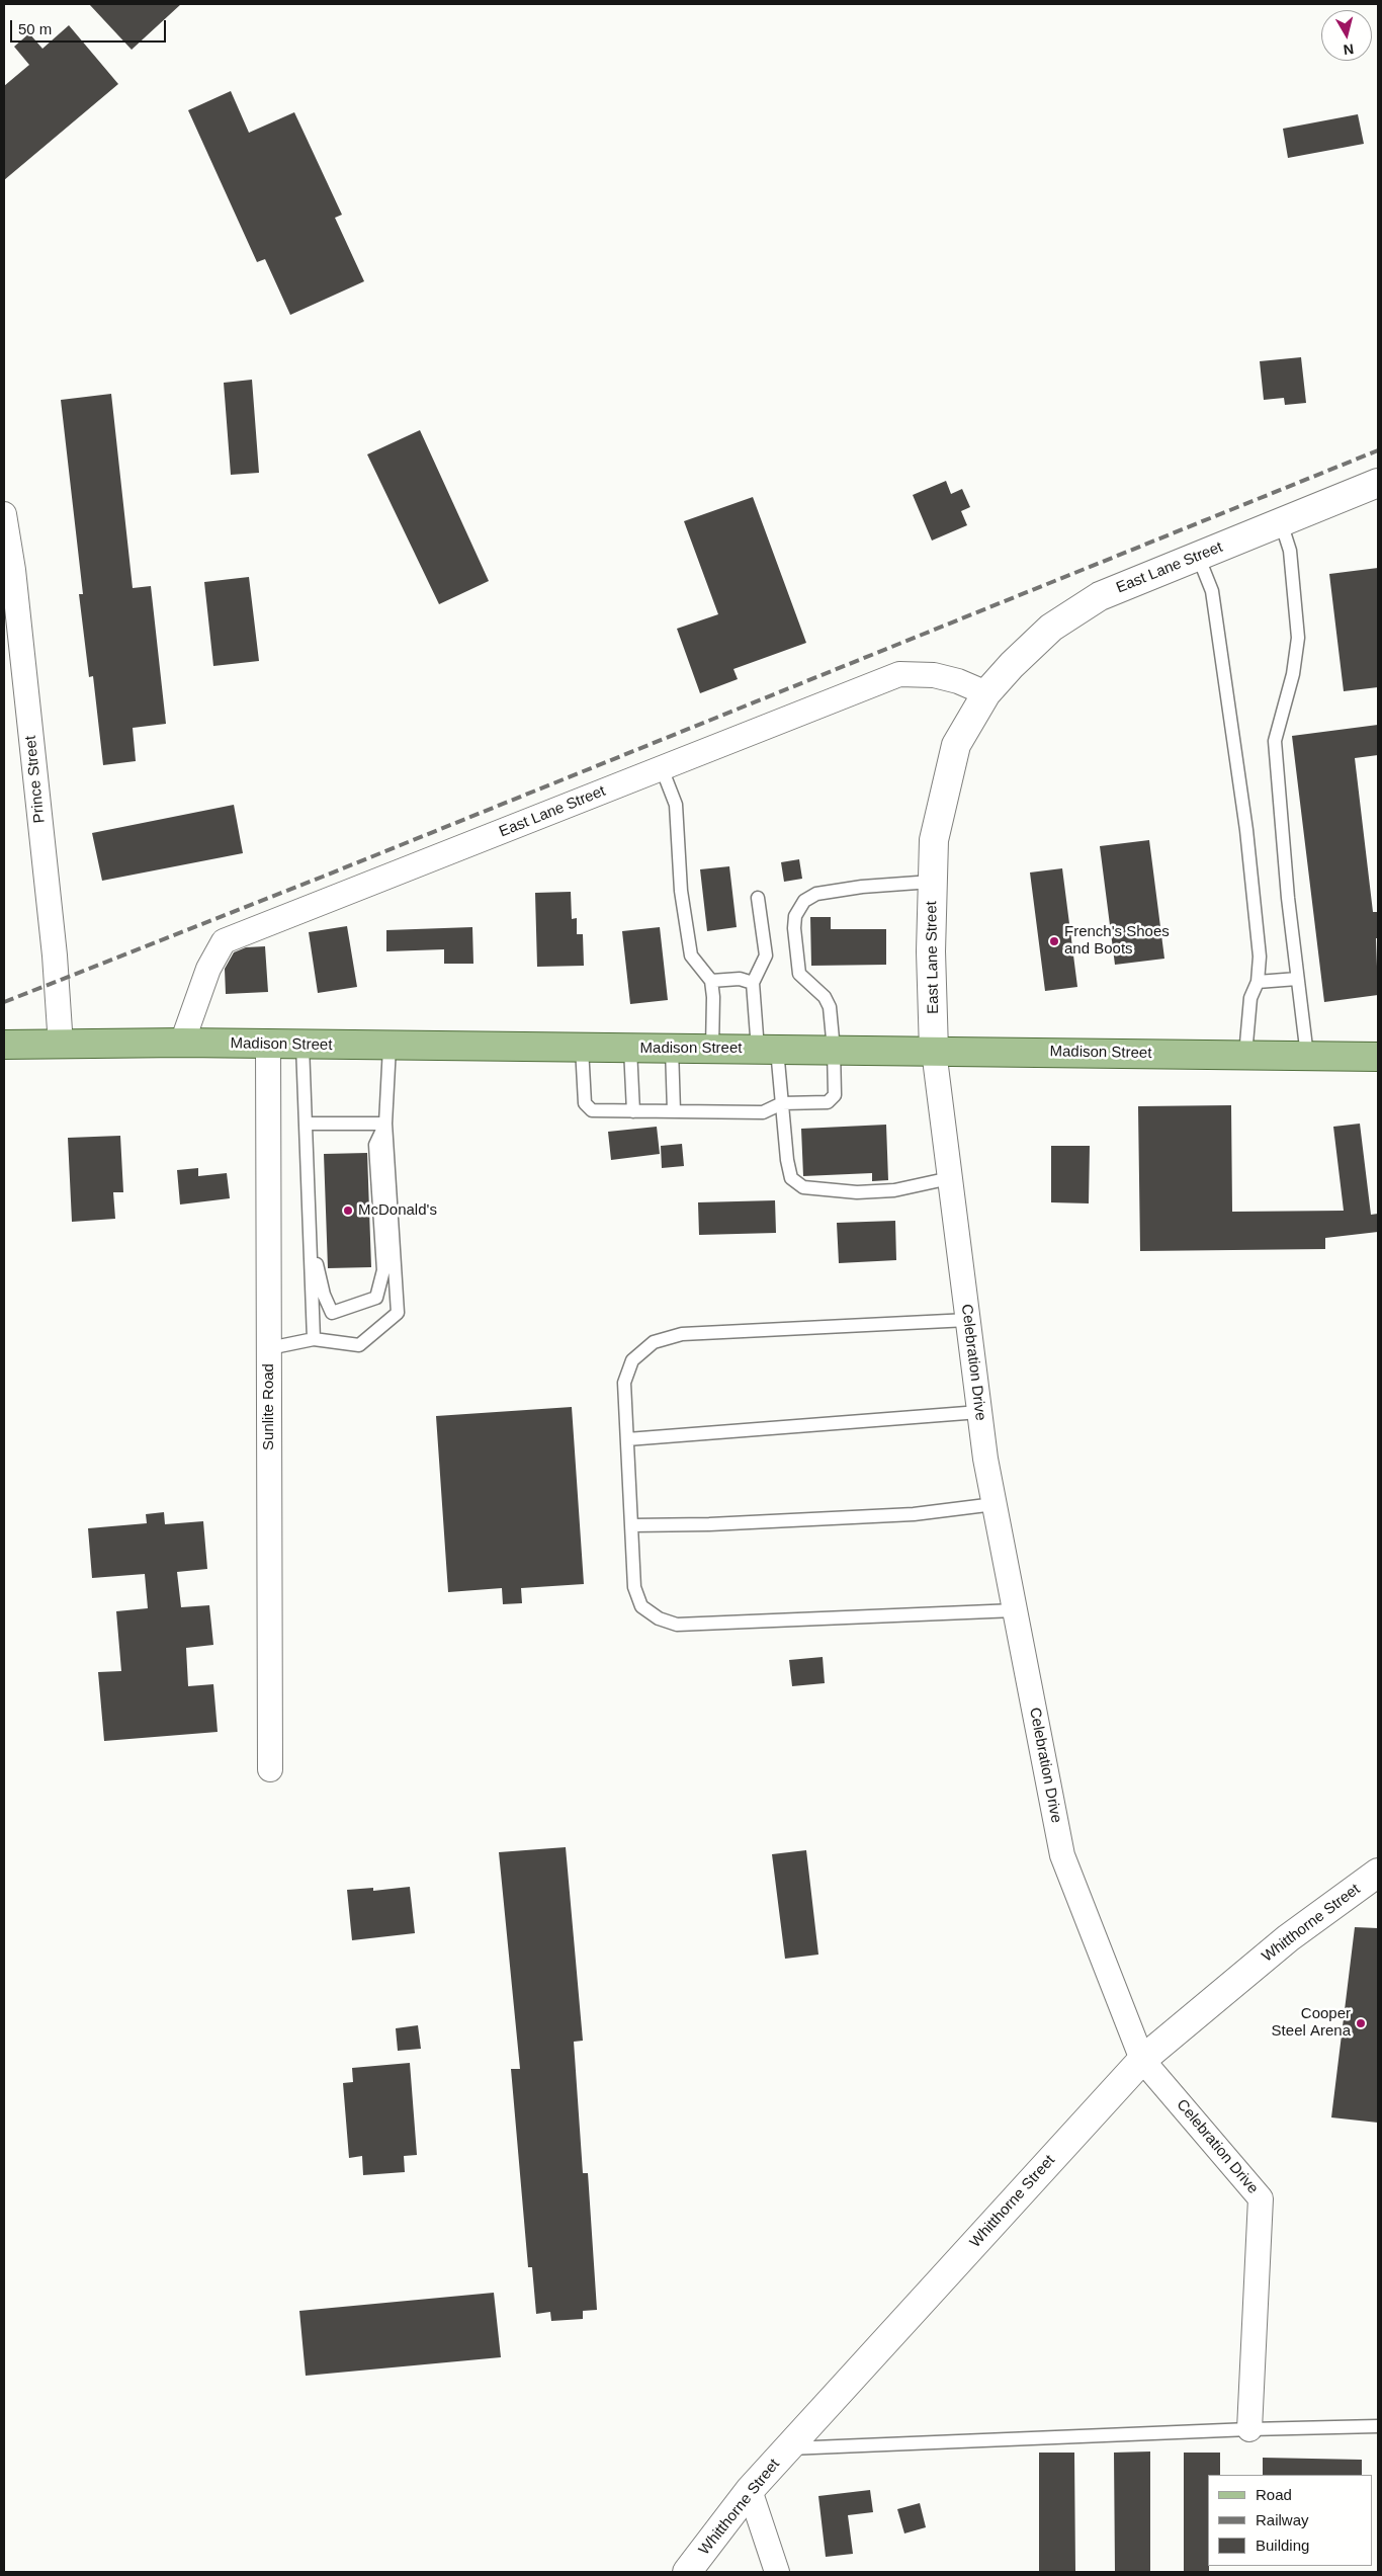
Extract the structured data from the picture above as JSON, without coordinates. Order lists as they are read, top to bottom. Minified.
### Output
{"streets":{"main road":["Madison Street"],"street":["East Lane Street","Prince Street","Celebration Drive","Sunlite Road","Whitthorne Street"]},"crossings":[["East Lane Street","Madison Street"],["East Lane Street","Celebration Drive"],["Prince Street","Madison Street"],["Madison Street","Celebration Drive"],["Madison Street","Sunlite Road"],["Celebration Drive","Whitthorne Street"]],"places":["French's Shoes and Boots","McDonald's","Cooper Steel Arena"],"legend":["Road","Railway","Building"],"scale_bar":"50 m","north":"bottom"}
